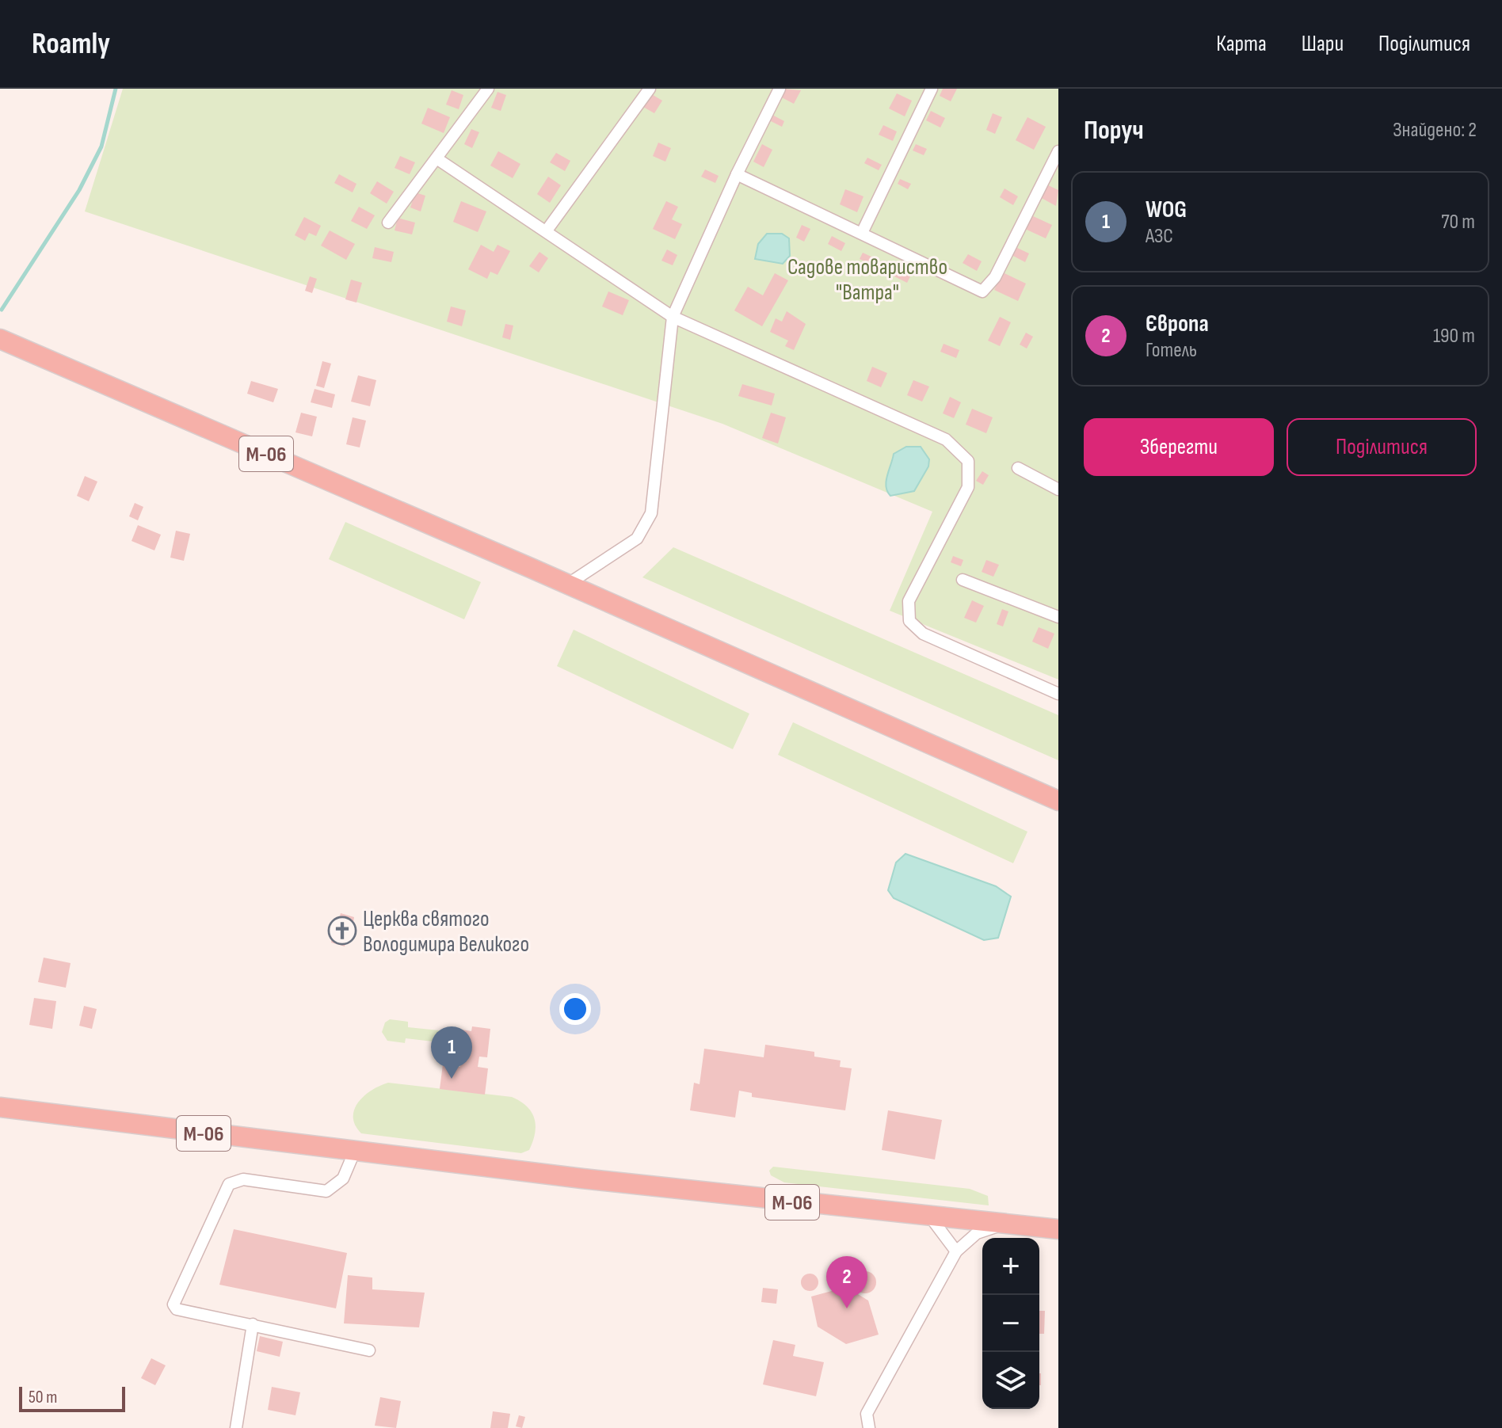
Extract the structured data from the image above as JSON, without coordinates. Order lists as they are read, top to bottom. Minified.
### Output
{"streets":{"highway":["М-06"]},"parks":["Садове товариство \"Ватра\""],"places":{"church":["Церква святого Володимира Великого"]},"scale_bar":"50 m","page":{"header":"Roamly","nav":["Карта","Шари","Поділитися"],"heading":["Поруч","Знайдено: 2"],"list":[{"mark":"1","name":"WOG","note":"АЗС","value":"70 m"},{"mark":"2","name":"Європа","note":"Готель","value":"190 m"}],"buttons":["Зберегти","Поділитися"],"pins":["1","2"],"map_buttons":["+","−"],"scale":"50 m"}}
